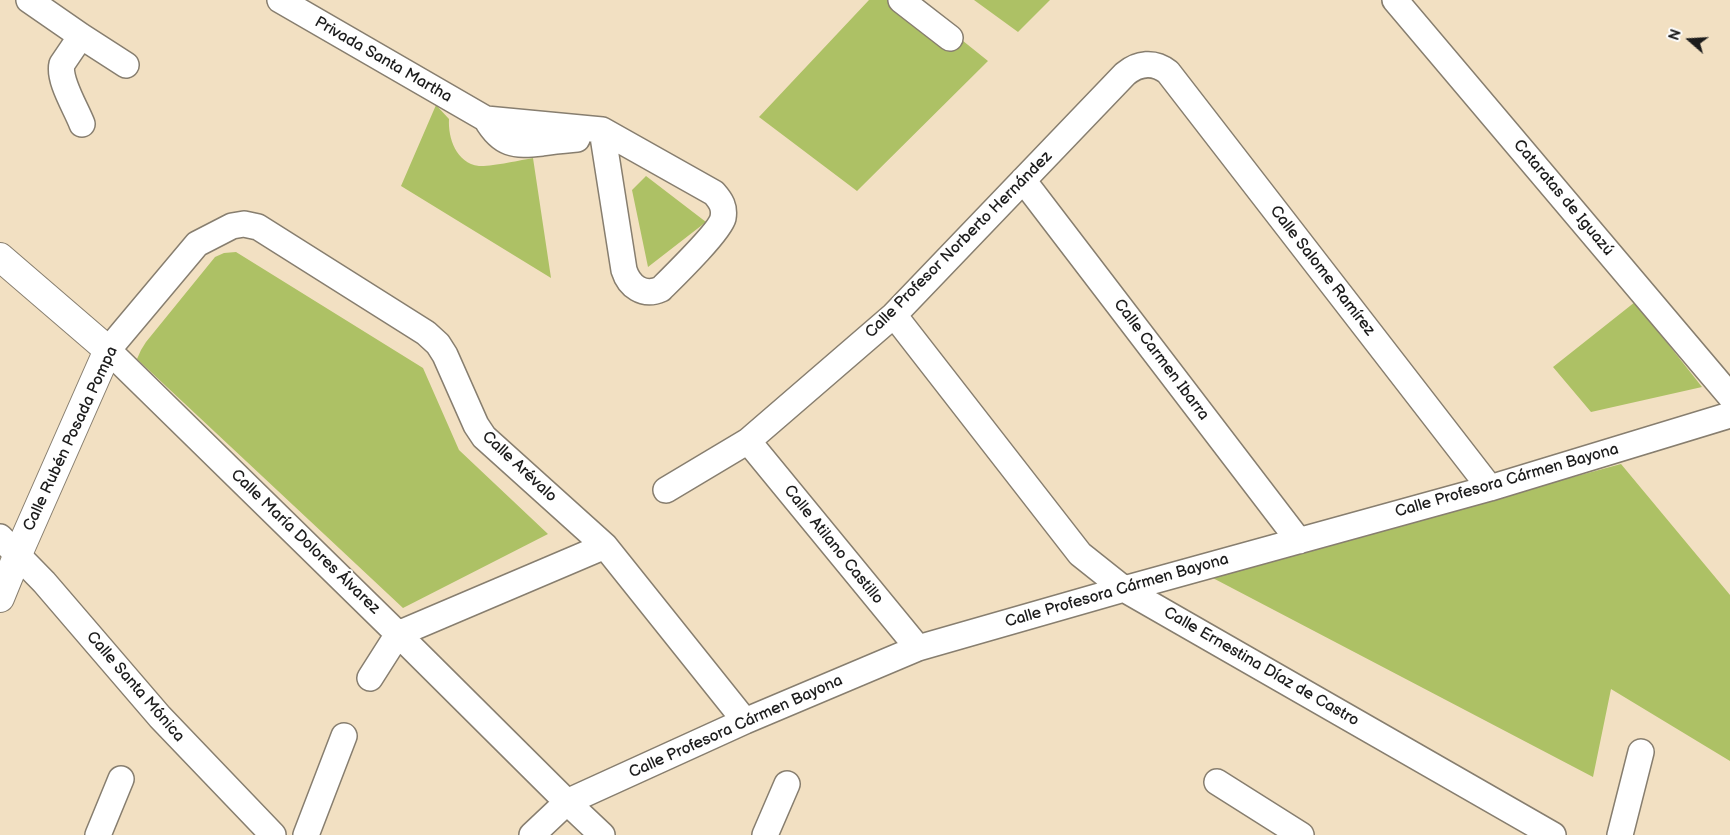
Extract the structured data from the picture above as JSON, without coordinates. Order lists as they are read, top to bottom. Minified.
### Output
{"streets":{"street":["Privada Santa Martha","Cataratas de Iguazú","Calle Profesor Norberto Hernández","Calle Salome Ramírez","Calle Carmen Ibarra","Calle Rubén Posada Pompa","Calle Arévalo","Calle Profesora Cármen Bayona","Calle María Dolores Álvarez","Calle Atilano Castillo","Calle Ernestina Díaz de Castro","Calle Santa Mónica"]},"crossings":[["Calle Profesor Norberto Hernández","Calle Salome Ramírez"],["Calle Profesor Norberto Hernández","Calle Carmen Ibarra"],["Calle Profesor Norberto Hernández","Calle Atilano Castillo"],["Calle Profesor Norberto Hernández","Calle Ernestina Díaz de Castro"],["Calle Salome Ramírez","Calle Profesora Cármen Bayona"],["Calle Carmen Ibarra","Calle Profesora Cármen Bayona"],["Calle Rubén Posada Pompa","Calle Arévalo"],["Calle Rubén Posada Pompa","Calle María Dolores Álvarez"],["Calle Rubén Posada Pompa","Calle Santa Mónica"],["Calle Arévalo","Calle Profesora Cármen Bayona"],["Calle Profesora Cármen Bayona","Calle María Dolores Álvarez"],["Calle Profesora Cármen Bayona","Calle Atilano Castillo"],["Calle Profesora Cármen Bayona","Calle Ernestina Díaz de Castro"]],"north":"left"}
